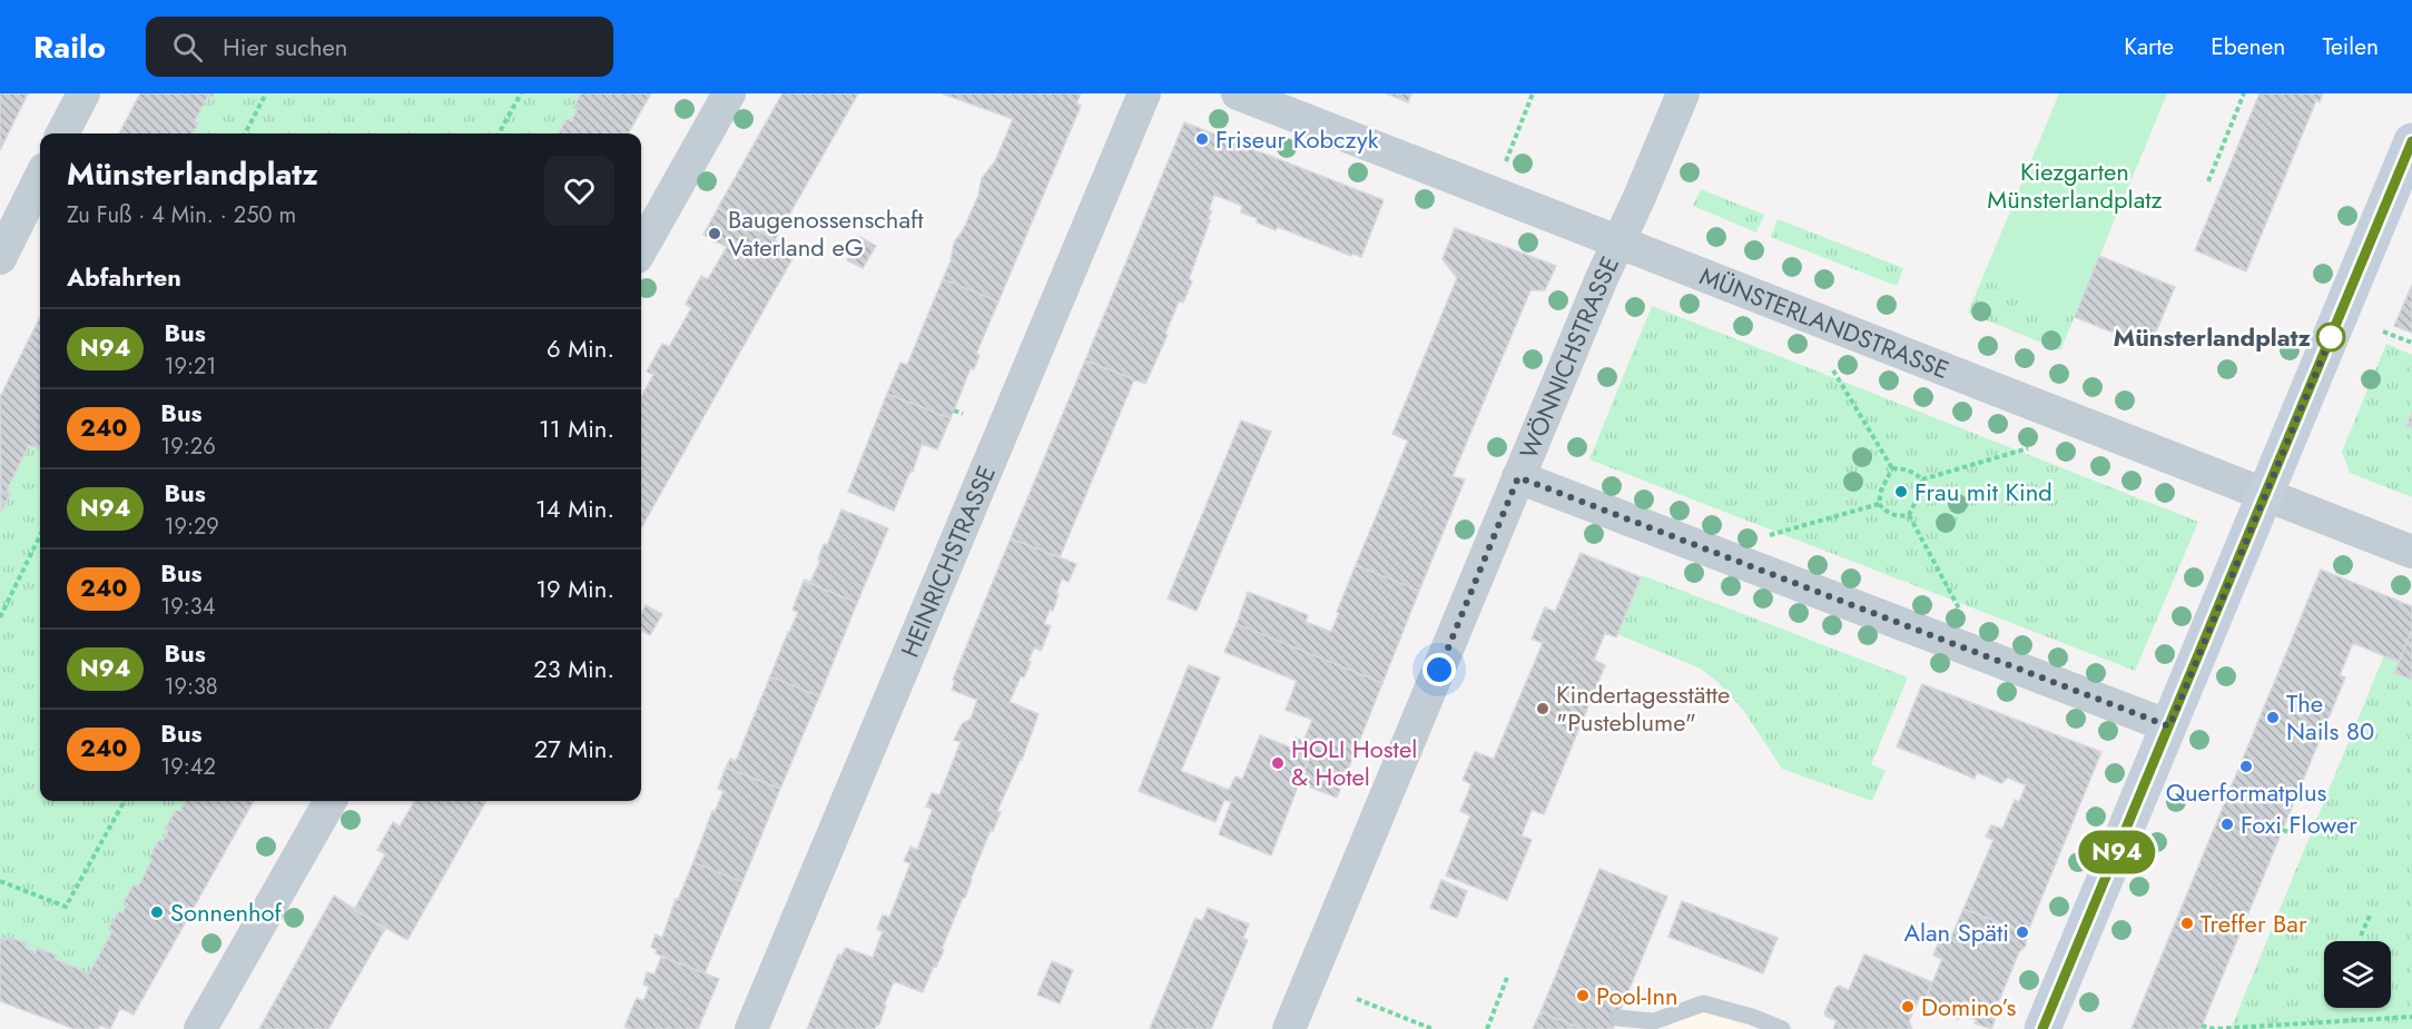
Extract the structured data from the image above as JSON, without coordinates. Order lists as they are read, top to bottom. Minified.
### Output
{"streets":{"street":["MÜNSTERLANDSTRASSE","WÖNNICHSTRASSE","HEINRICHSTRASSE"]},"crossings":[["MÜNSTERLANDSTRASSE","WÖNNICHSTRASSE"]],"parks":["Kiezgarten Münsterlandplatz"],"places":["Friseur Kobczyk","Baugenossenschaft Vaterland eG","Münsterlandplatz","Frau mit Kind","Kindertagesstätte \"Pusteblume\"","The Nails 80","HOLI Hostel & Hotel","Querformatplus","Foxi Flower","Sonnenhof","Treffer Bar","Alan Späti","Pool-Inn","Domino’s"],"lines":["bus line N94"],"page":{"header":"Railo","search":"Hier suchen","nav":["Karte","Ebenen","Teilen"],"on_map":"N94","heading":[["Münsterlandplatz","Zu Fuß · 4 Min. · 250 m"],"Abfahrten"],"list":[{"mark":"N94","name":"Bus","note":"19:21","value":"6 Min."},{"mark":"240","name":"Bus","note":"19:26","value":"11 Min."},{"mark":"N94","name":"Bus","note":"19:29","value":"14 Min."},{"mark":"240","name":"Bus","note":"19:34","value":"19 Min."},{"mark":"N94","name":"Bus","note":"19:38","value":"23 Min."},{"mark":"240","name":"Bus","note":"19:42","value":"27 Min."}]}}
